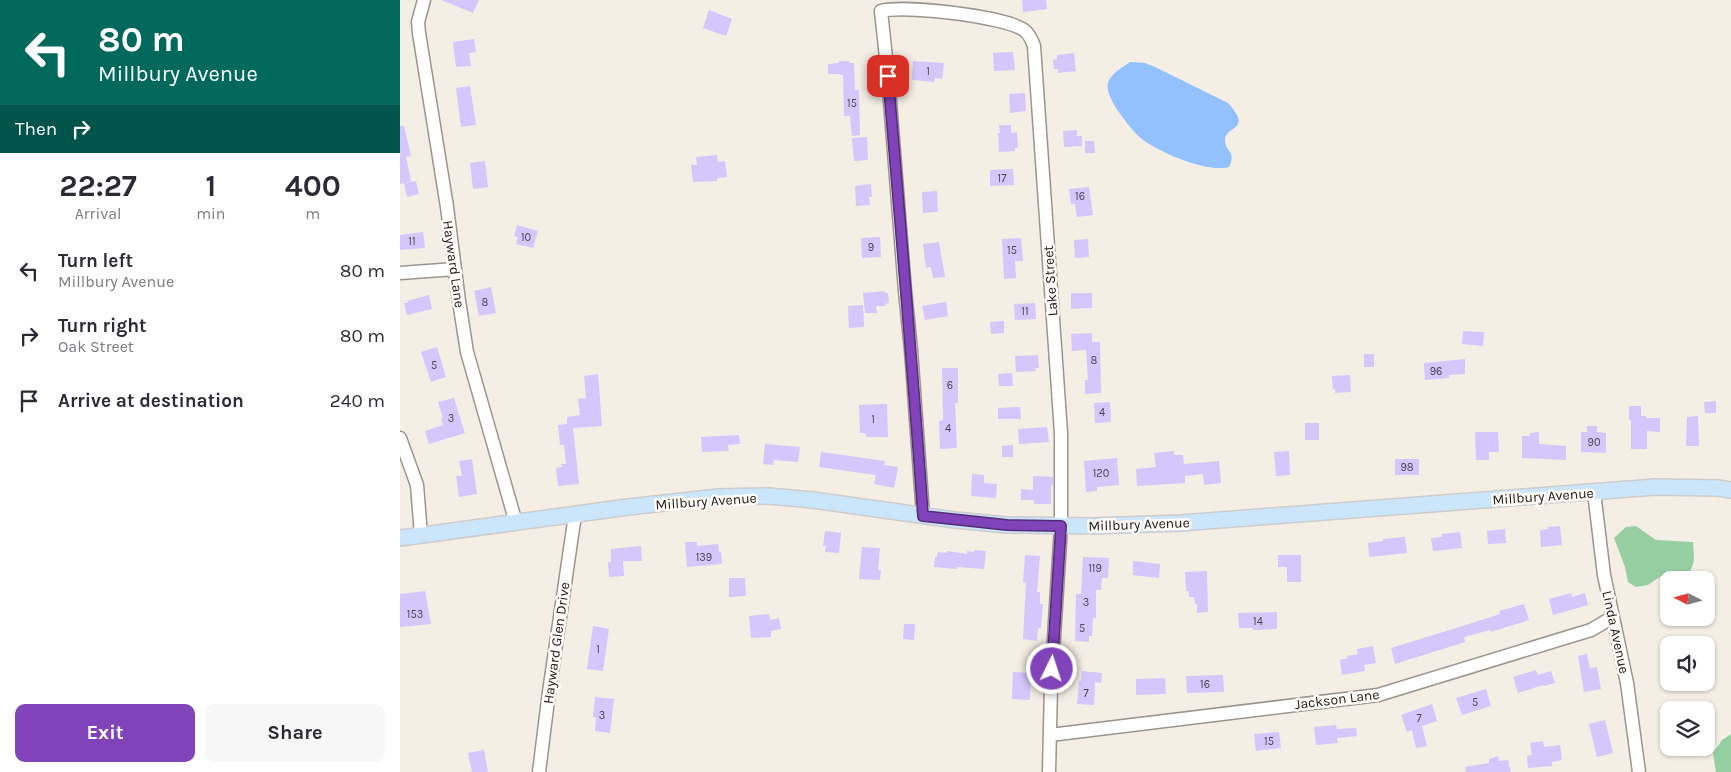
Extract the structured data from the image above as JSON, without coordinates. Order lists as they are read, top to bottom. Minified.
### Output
{"streets":{"main road":["Millbury Avenue"],"street":["Hayward Lane","Lake Street","Linda Avenue","Hayward Glen Drive","Jackson Lane"]},"crossings":[["Hayward Lane","Millbury Avenue"],["Lake Street","Millbury Avenue"],["Lake Street","Jackson Lane"],["Millbury Avenue","Linda Avenue"],["Millbury Avenue","Hayward Glen Drive"],["Linda Avenue","Jackson Lane"]],"house_numbers":["1","15","17","16","10","11","9","15","8","11","8","5","96","6","4","3","1","4","90","98","120","139","119","3","153","14","5","1","16","7","5","3","7","15"],"north":"left","page":{"turn":["80 m","Millbury Avenue"],"then":"Then","eta":["22:27","Arrival","1","min","400","m"],"list":[{"name":"Turn left","note":"Millbury Avenue","value":"80 m"},{"name":"Turn right","note":"Oak Street","value":"80 m"},{"name":"Arrive at destination","value":"240 m"}],"buttons":["Exit","Share"]}}
